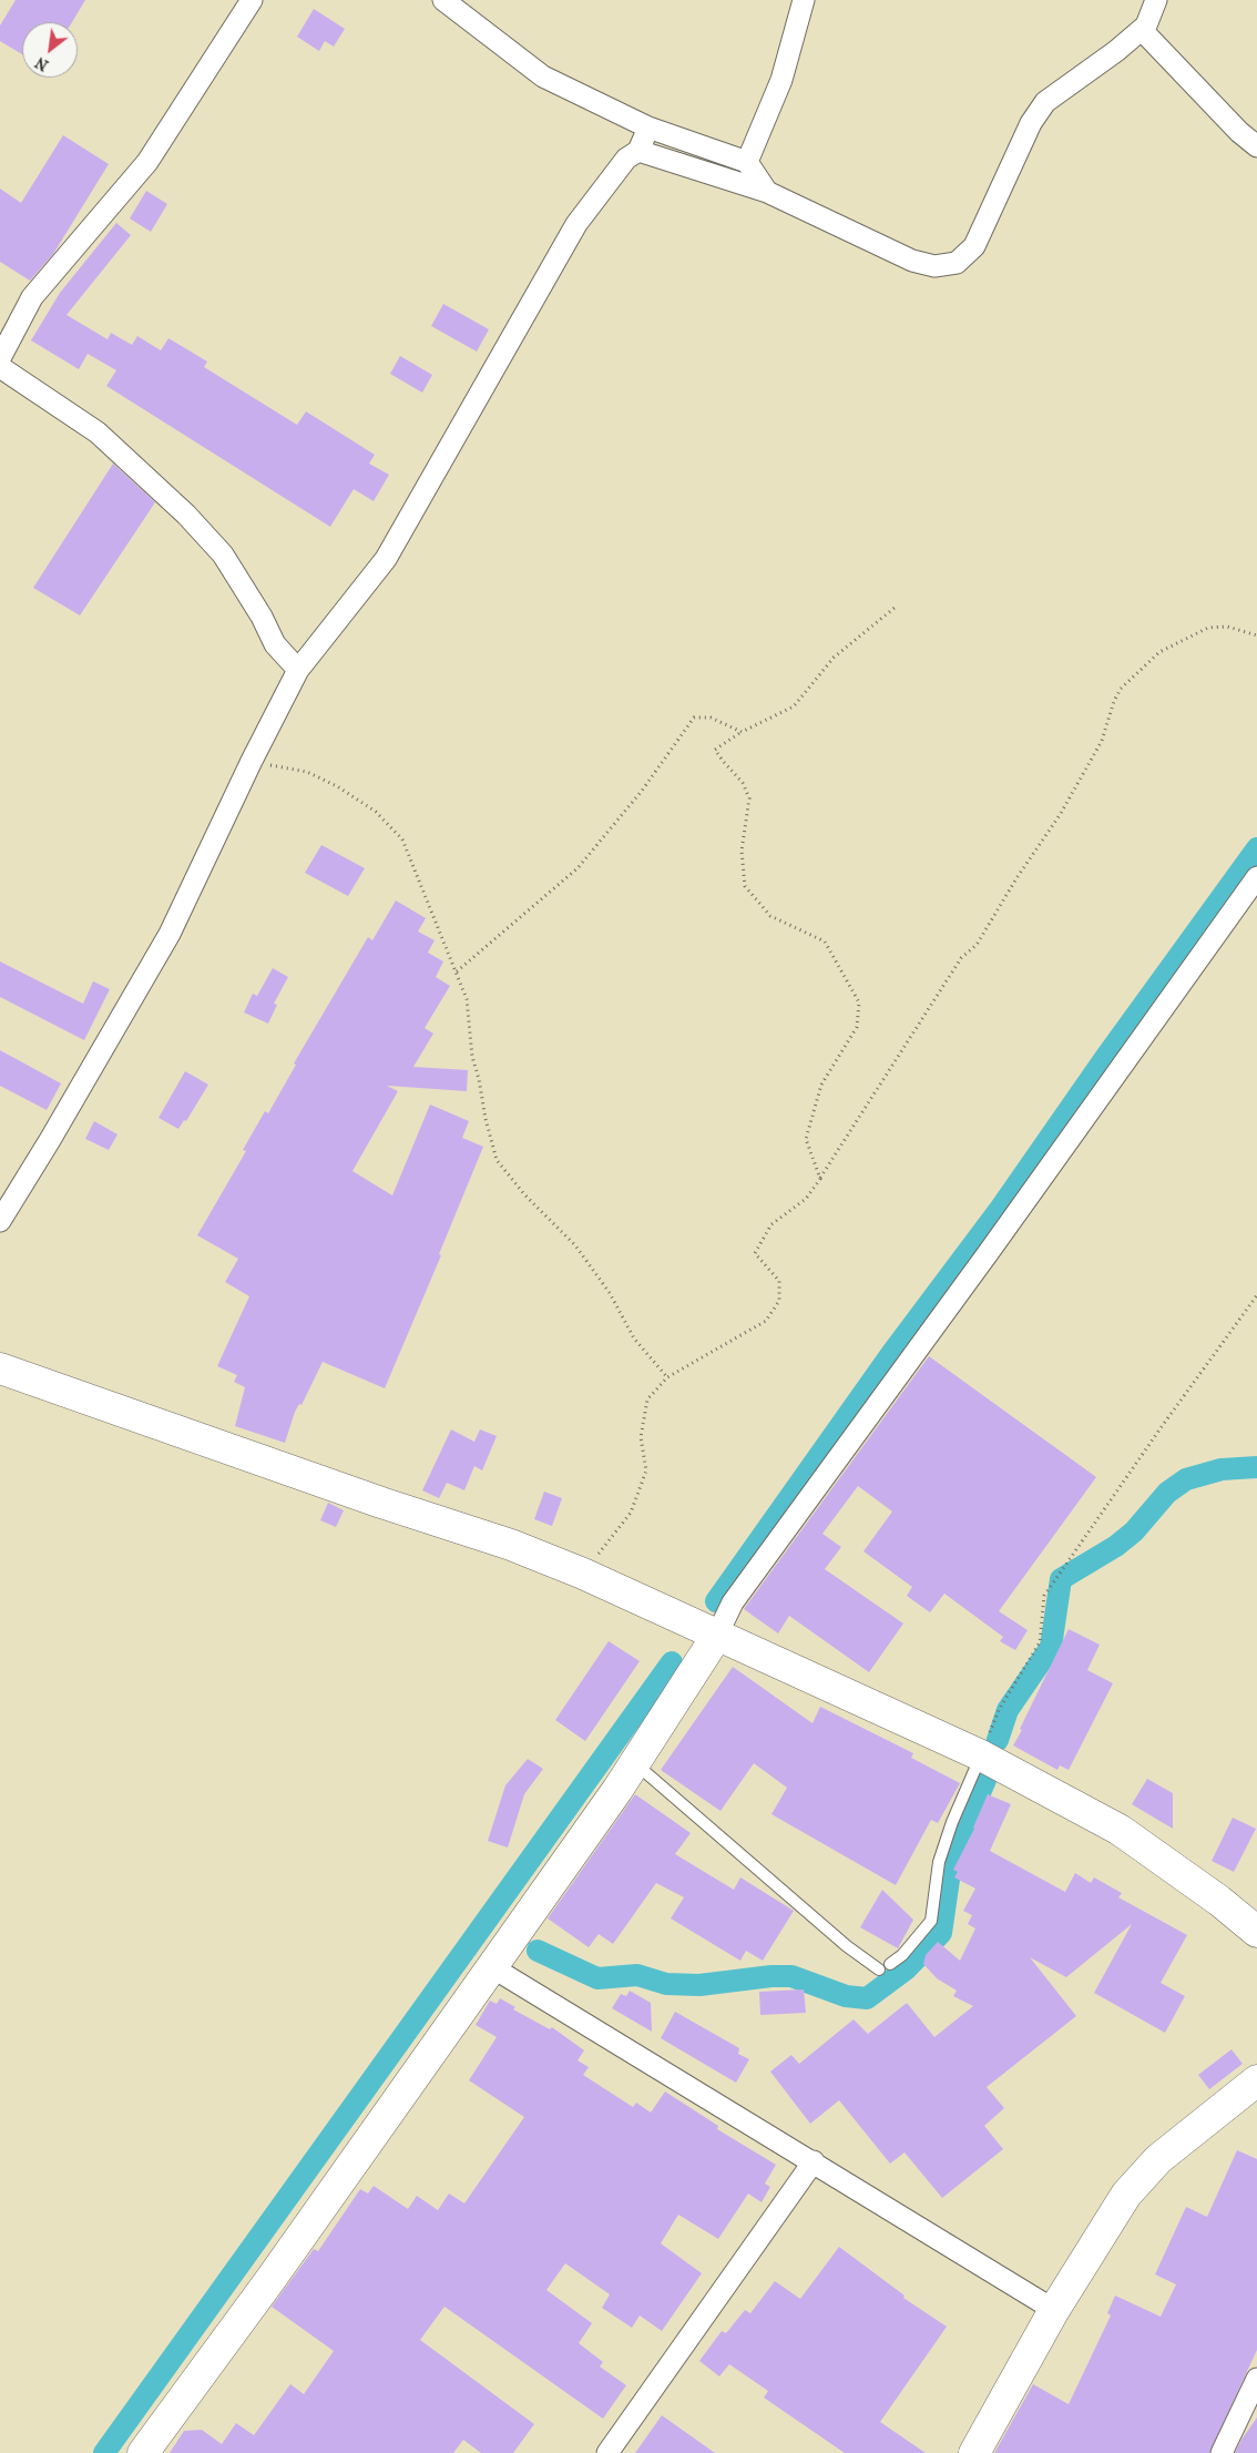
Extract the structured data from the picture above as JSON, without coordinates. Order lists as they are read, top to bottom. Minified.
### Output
{"north":"bottom left"}
